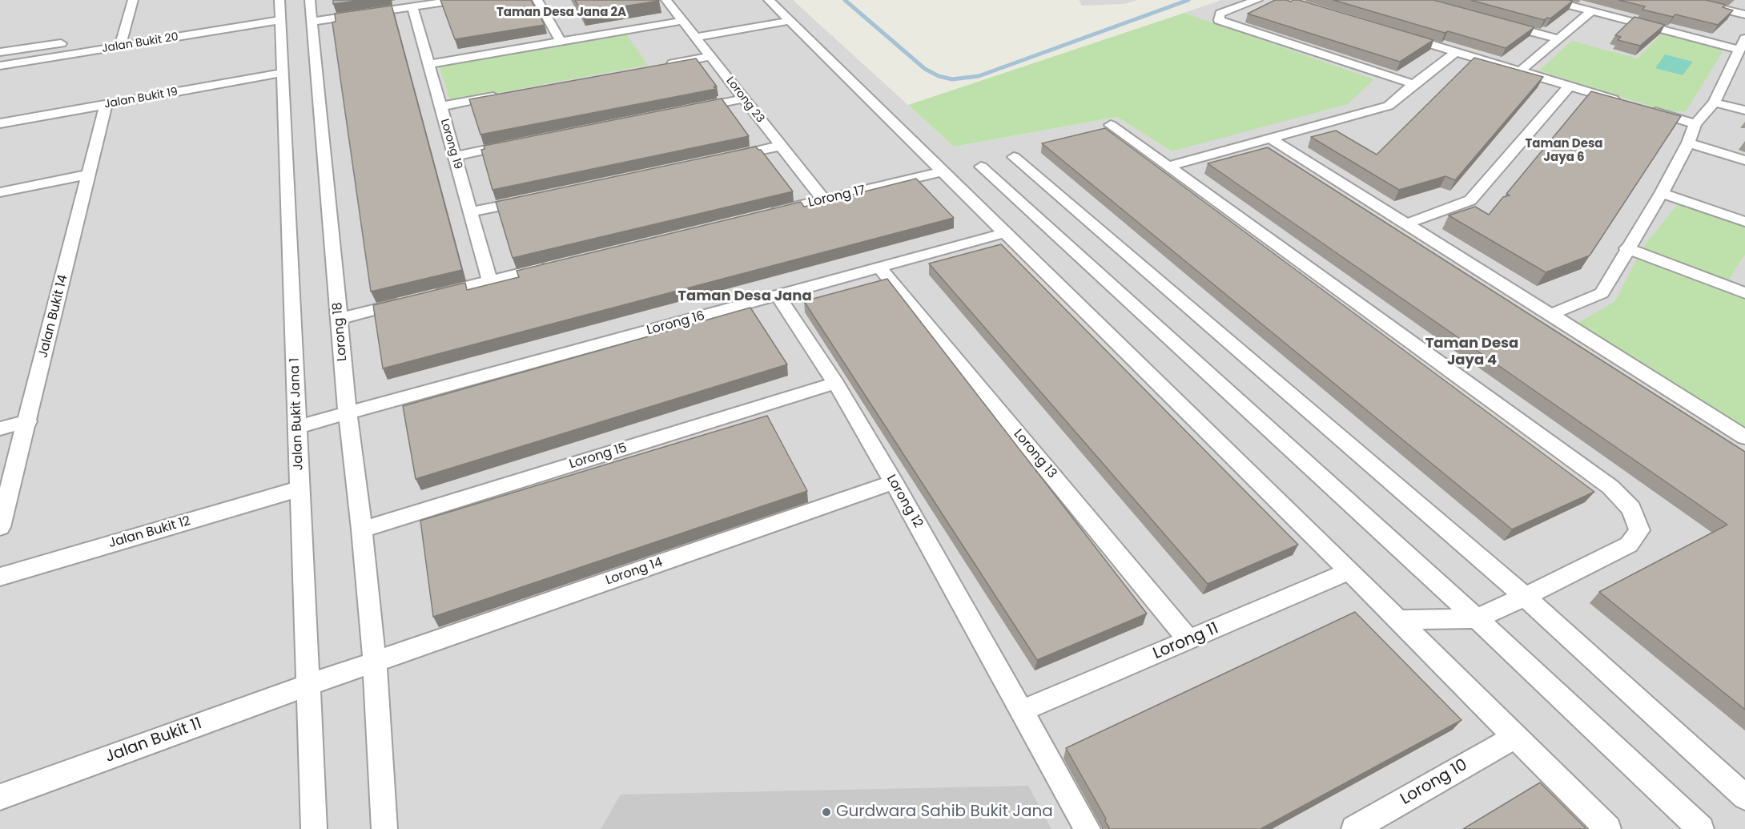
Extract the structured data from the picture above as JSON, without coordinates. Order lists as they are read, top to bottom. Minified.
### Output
{"streets":{"street":["Jalan Bukit 20","Jalan Bukit 19","Lorong 23","Lorong 19","Lorong 17","Jalan Bukit 14","Lorong 16","Lorong 18","Jalan Bukit Jana 1","Lorong 13","Lorong 15","Lorong 12","Jalan Bukit 12","Lorong 14","Lorong 11","Jalan Bukit 11","Lorong 10"]},"crossings":[["Jalan Bukit 20","Jalan Bukit Jana 1"],["Jalan Bukit 19","Jalan Bukit 14"],["Jalan Bukit 19","Jalan Bukit Jana 1"],["Lorong 23","Lorong 17"],["Lorong 16","Lorong 18"],["Lorong 16","Jalan Bukit Jana 1"],["Lorong 16","Lorong 13"],["Lorong 16","Lorong 12"],["Lorong 18","Lorong 15"],["Lorong 18","Lorong 14"],["Jalan Bukit Jana 1","Jalan Bukit 12"],["Jalan Bukit Jana 1","Lorong 14"],["Jalan Bukit Jana 1","Jalan Bukit 11"],["Lorong 13","Lorong 11"],["Lorong 15","Lorong 12"],["Lorong 12","Lorong 14"],["Lorong 12","Lorong 11"],["Lorong 14","Jalan Bukit 11"]],"districts":["Taman Desa Jana 2A","Taman Desa Jaya 6","Taman Desa Jana","Taman Desa Jaya 4"],"places":["Gurdwara Sahib Bukit Jana"]}
